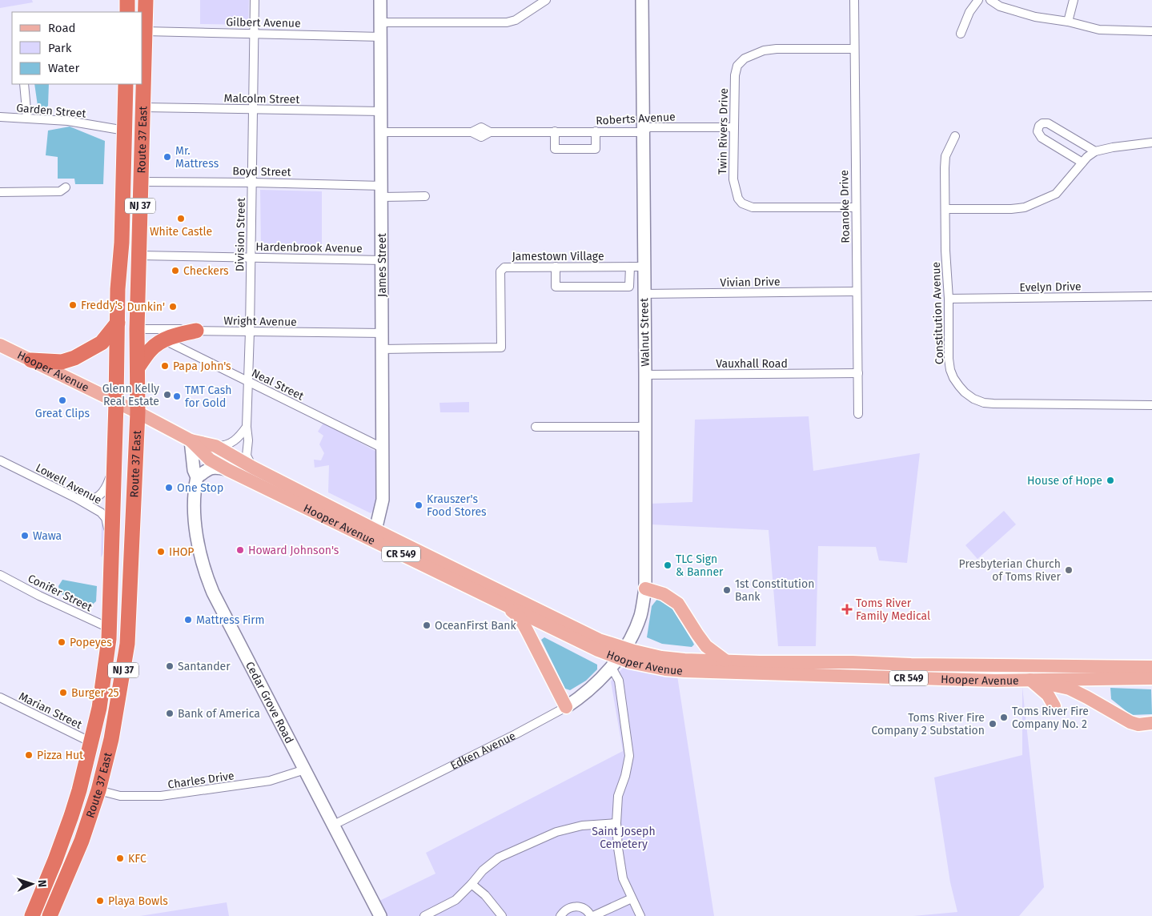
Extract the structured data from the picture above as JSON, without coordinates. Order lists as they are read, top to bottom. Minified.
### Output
{"streets":{"highway":["Route 37 East","NJ 37"],"main road":["Hooper Avenue","CR 549"],"street":["Gilbert Avenue","Malcolm Street","Garden Street","Roberts Avenue","Twin Rivers Drive","Boyd Street","Roanoke Drive","Division Street","Hardenbrook Avenue","Jamestown Village","James Street","Vivian Drive","Evelyn Drive","Constitution Avenue","Wright Avenue","Walnut Street","Vauxhall Road","Neal Street","Lowell Avenue","Conifer Street","Cedar Grove Road","Marian Street","Edken Avenue","Charles Drive"]},"crossings":[["Gilbert Avenue","Route 37 East"],["Gilbert Avenue","Division Street"],["Gilbert Avenue","James Street"],["Malcolm Street","Route 37 East"],["Malcolm Street","Division Street"],["Malcolm Street","James Street"],["Garden Street","Route 37 East"],["Roberts Avenue","Twin Rivers Drive"],["Roberts Avenue","James Street"],["Roberts Avenue","Walnut Street"],["Twin Rivers Drive","Roanoke Drive"],["Route 37 East","Boyd Street"],["Route 37 East","Division Street"],["Route 37 East","Hardenbrook Avenue"],["Route 37 East","Wright Avenue"],["Route 37 East","Hooper Avenue"],["Route 37 East","Neal Street"],["Route 37 East","Lowell Avenue"],["Route 37 East","Conifer Street"],["Route 37 East","Cedar Grove Road"],["Route 37 East","Marian Street"],["Route 37 East","Charles Drive"],["Boyd Street","Division Street"],["Boyd Street","James Street"],["Roanoke Drive","Vivian Drive"],["Roanoke Drive","Vauxhall Road"],["Division Street","Hardenbrook Avenue"],["Division Street","Wright Avenue"],["Division Street","Hooper Avenue"],["Division Street","Neal Street"],["Division Street","Cedar Grove Road"],["Hardenbrook Avenue","James Street"],["Jamestown Village","James Street"],["Jamestown Village","Walnut Street"],["James Street","Wright Avenue"],["James Street","Hooper Avenue"],["James Street","Neal Street"],["Vivian Drive","Walnut Street"],["Evelyn Drive","Constitution Avenue"],["Walnut Street","Vauxhall Road"],["Walnut Street","Hooper Avenue"],["Walnut Street","Edken Avenue"],["Hooper Avenue","Neal Street"],["Hooper Avenue","Cedar Grove Road"],["Hooper Avenue","Edken Avenue"],["Neal Street","Cedar Grove Road"],["Cedar Grove Road","Edken Avenue"],["Cedar Grove Road","Charles Drive"]],"parks":["Saint Joseph Cemetery"],"places":{"other":["Mr. Mattress","White Castle","Checkers","Freddy's","Dunkin'","Papa John's","Glenn Kelly Real Estate","TMT Cash for Gold","Great Clips","House of Hope","One Stop","Krauszer's Food Stores","Wawa","Howard Johnson's","IHOP","TLC Sign & Banner","Presbyterian Church of Toms River","1st Constitution Bank","Mattress Firm","OceanFirst Bank","Popeyes","Santander","Burger 25","Bank of America","Toms River Fire Company No. 2","Toms River Fire Company 2 Substation","Pizza Hut","KFC","Playa Bowls"],"health":["Toms River Family Medical"]},"legend":["Road","Park","Water"],"north":"right"}
